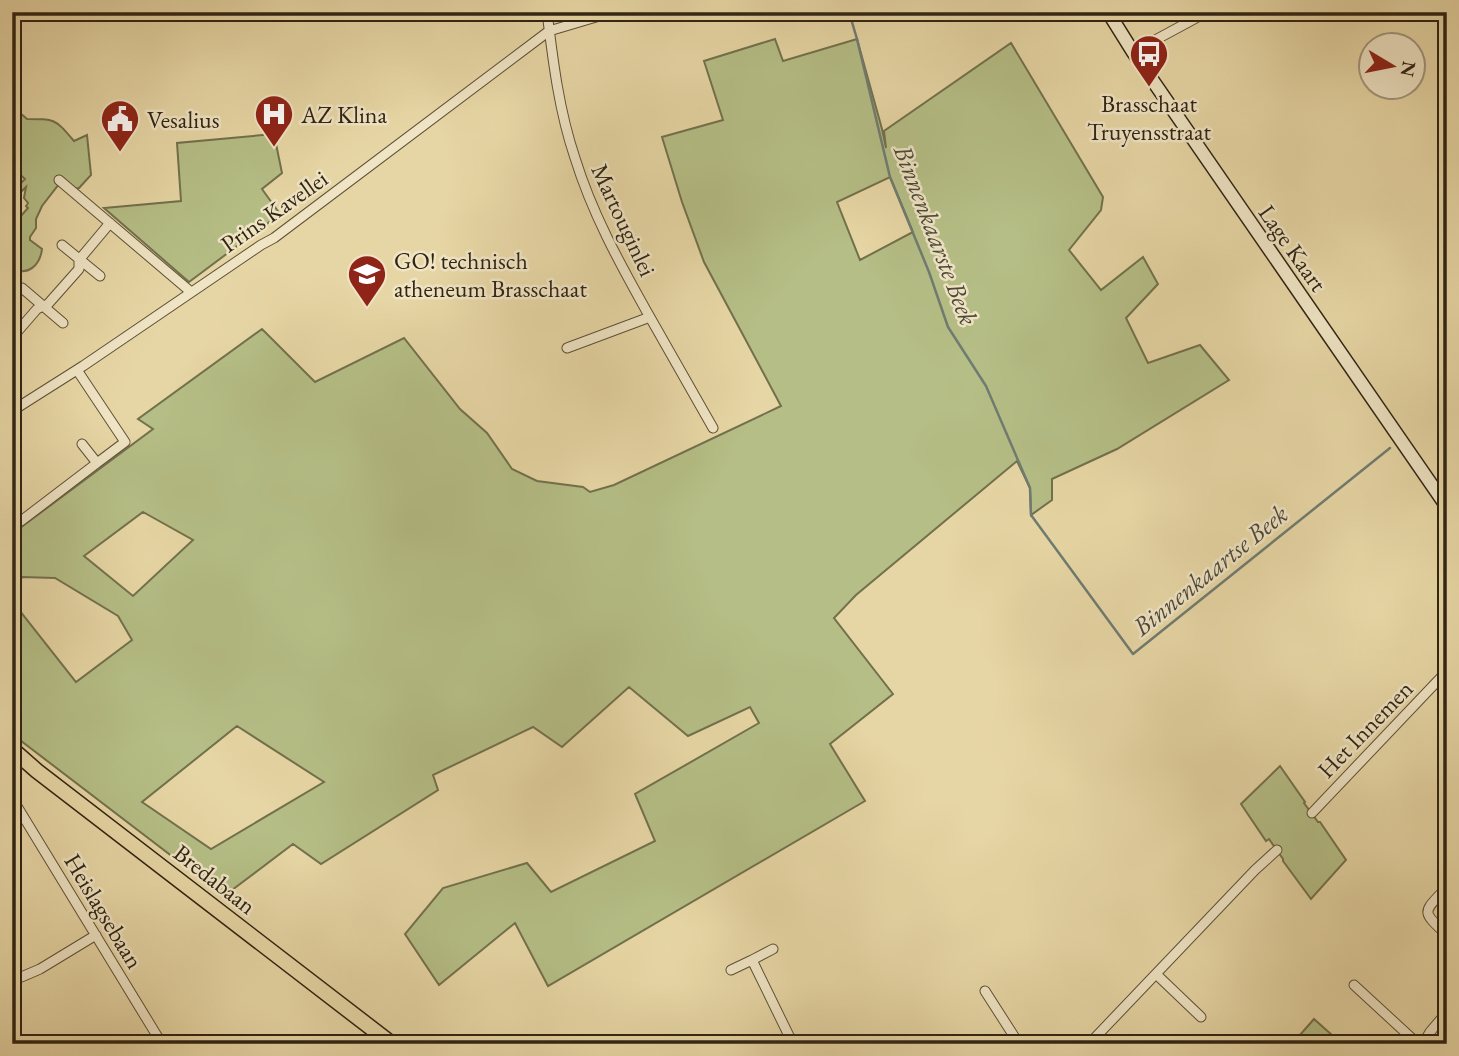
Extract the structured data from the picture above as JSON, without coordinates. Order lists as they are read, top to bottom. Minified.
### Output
{"streets":{"main road":["Bredabaan"],"street":["Prins Kavellei","Martouginlei","Lage Kaart","Het Innemen","Heislagsebaan"]},"crossings":[["Prins Kavellei","Martouginlei"]],"water":["Binnenkaarste Beek","Binnenkaartse Beek"],"places":{"bus stop":["Brasschaat Truyensstraat"],"hospital":["AZ Klina"],"public building":["Vesalius"],"school or university":["GO! technisch atheneum Brasschaat"]},"north":"right"}
